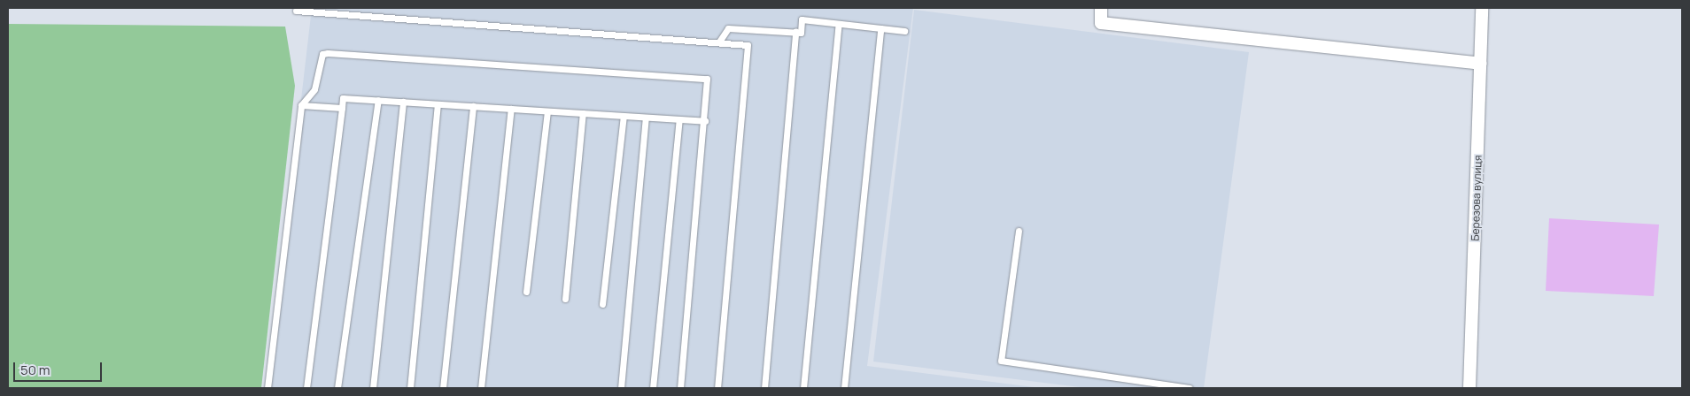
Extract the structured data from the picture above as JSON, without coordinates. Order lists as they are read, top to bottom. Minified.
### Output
{"streets":{"street":["Березова вулиця"]},"scale_bar":"50 m"}
